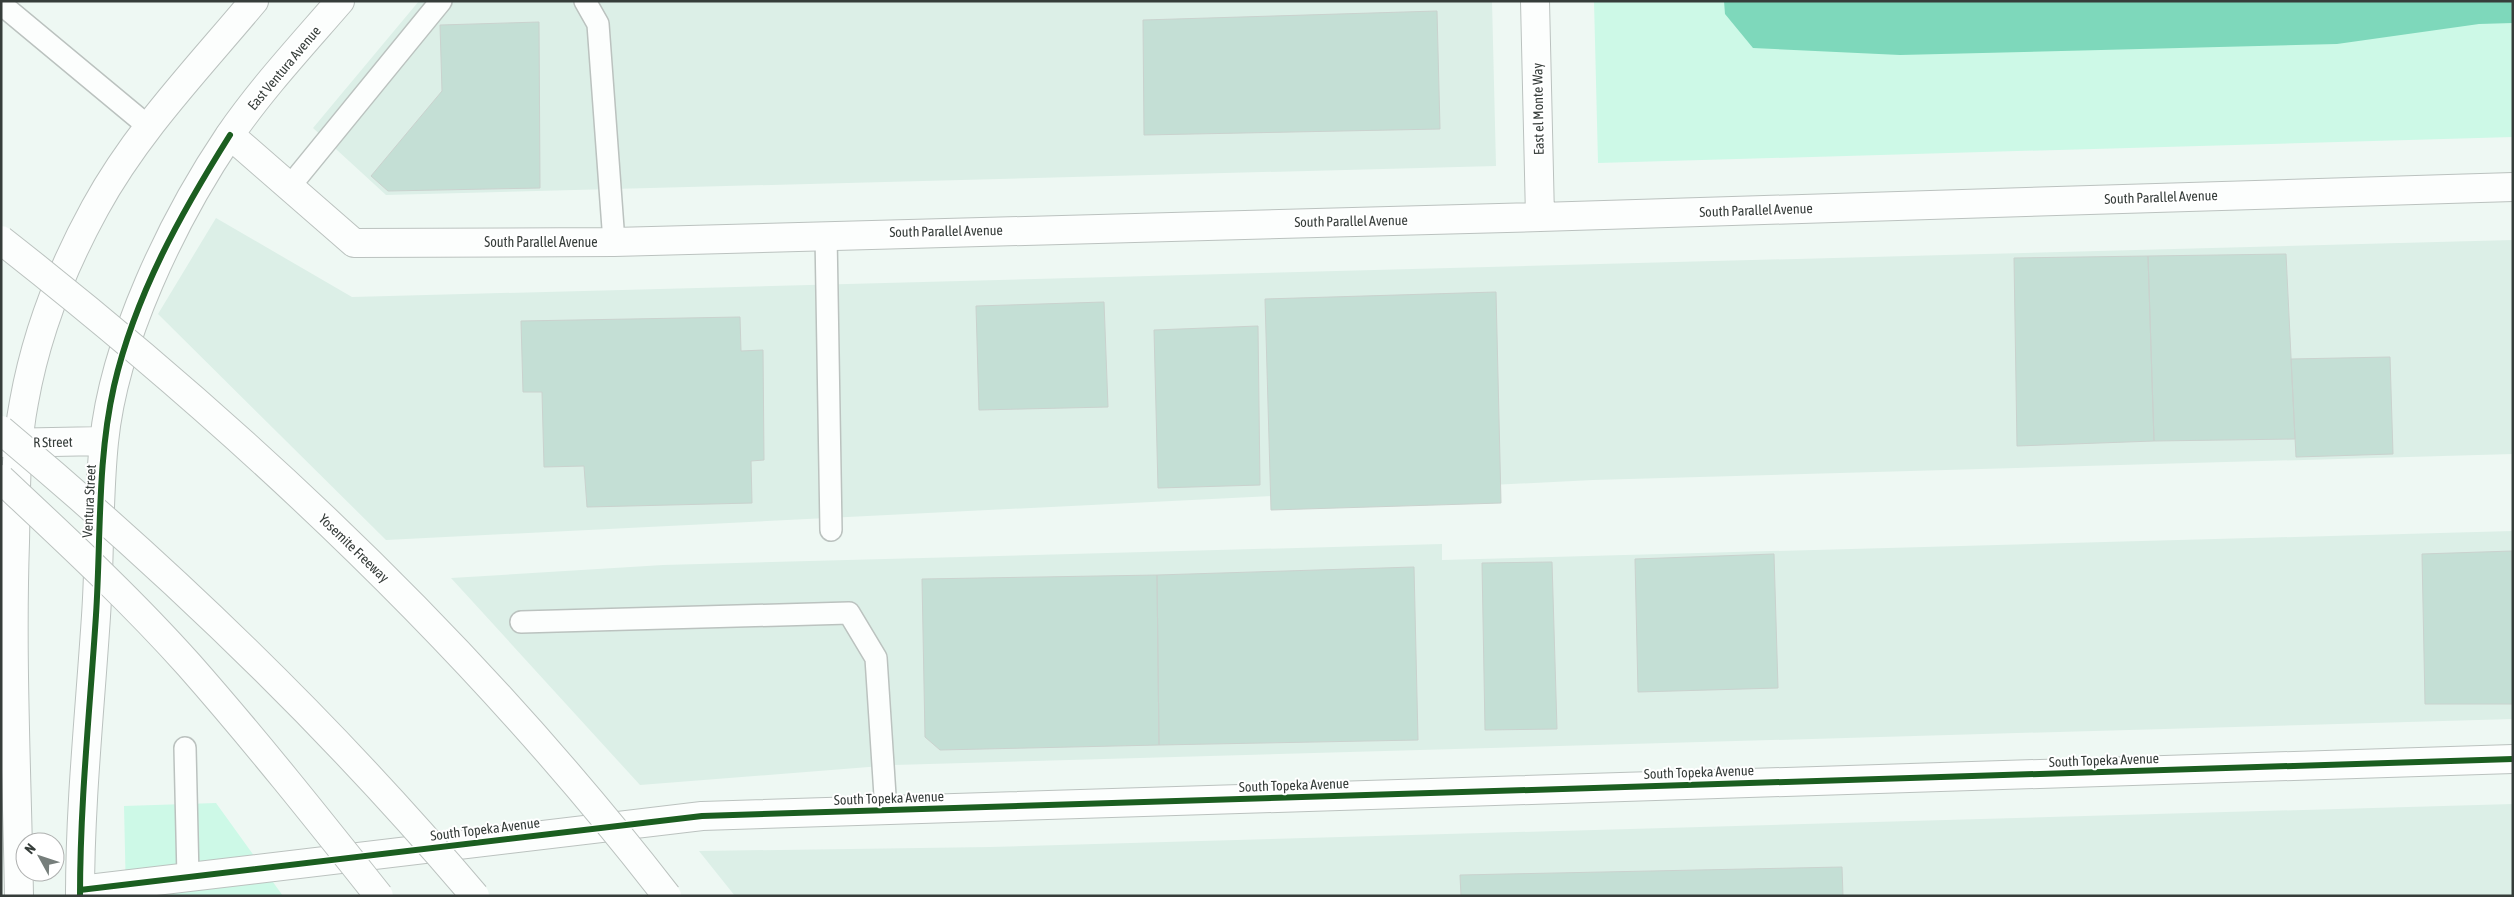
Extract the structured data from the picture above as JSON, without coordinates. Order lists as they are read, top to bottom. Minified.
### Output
{"streets":{"main road":["East Ventura Avenue","East el Monte Way","South Parallel Avenue","R Street","Ventura Street","Yosemite Freeway","South Topeka Avenue"]},"crossings":[["East Ventura Avenue","South Parallel Avenue"],["East Ventura Avenue","Ventura Street"],["East el Monte Way","South Parallel Avenue"],["South Parallel Avenue","Ventura Street"],["R Street","Ventura Street"],["Ventura Street","South Topeka Avenue"]],"north":"top left"}
